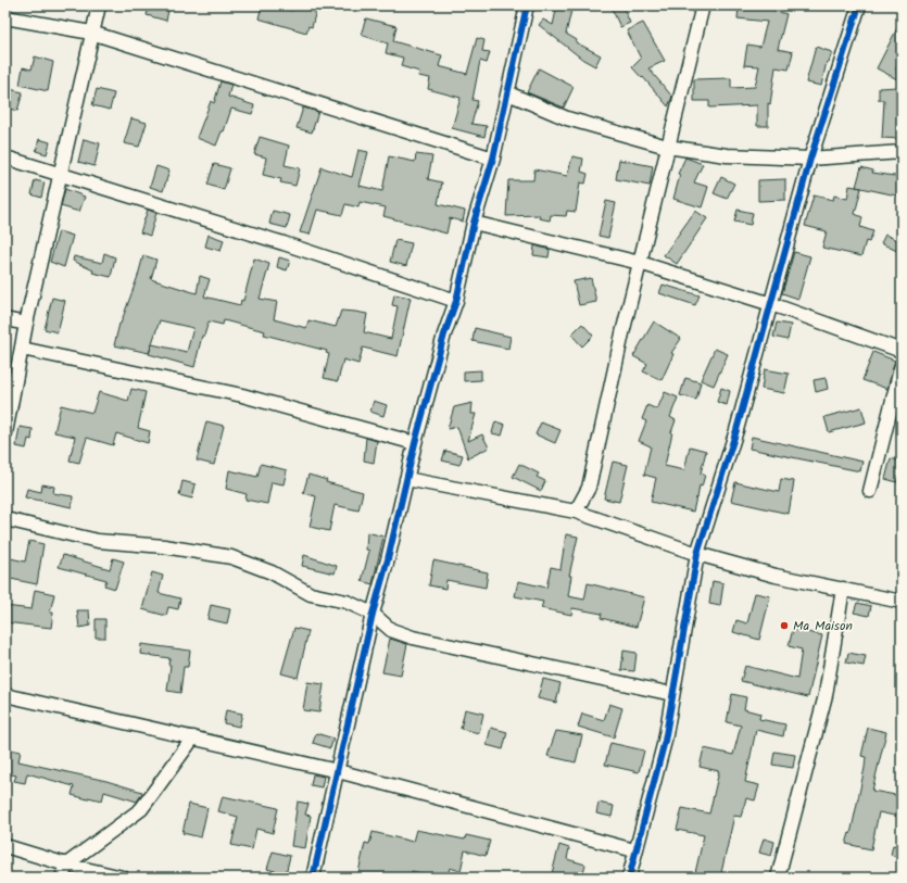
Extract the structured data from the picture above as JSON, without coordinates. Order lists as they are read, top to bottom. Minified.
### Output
{"places":["Ma Maison"]}
